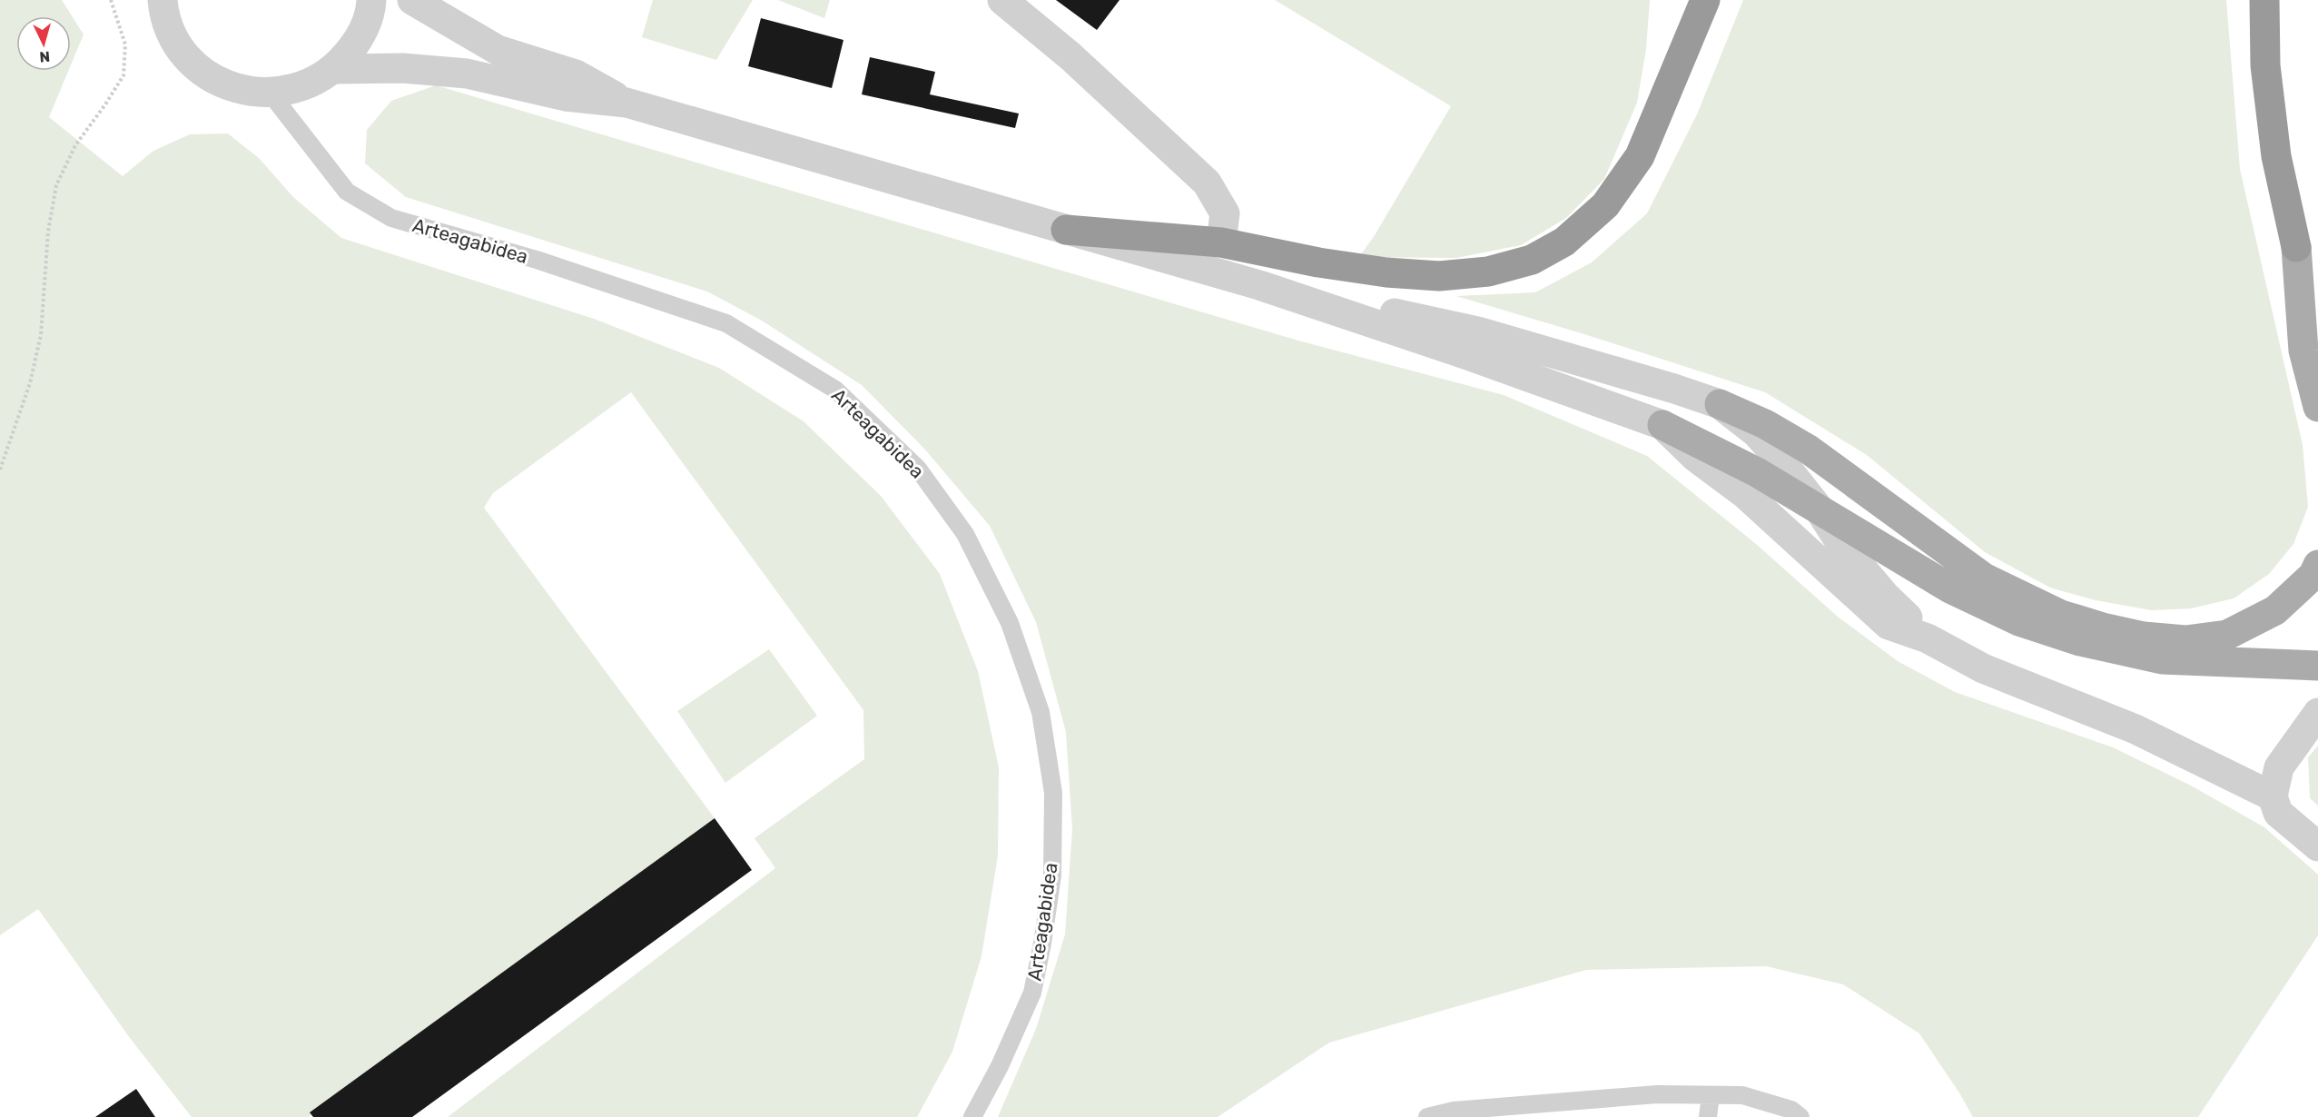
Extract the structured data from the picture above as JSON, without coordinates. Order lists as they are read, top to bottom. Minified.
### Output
{"streets":{"lane":["Arteagabidea"]},"north":"bottom"}
